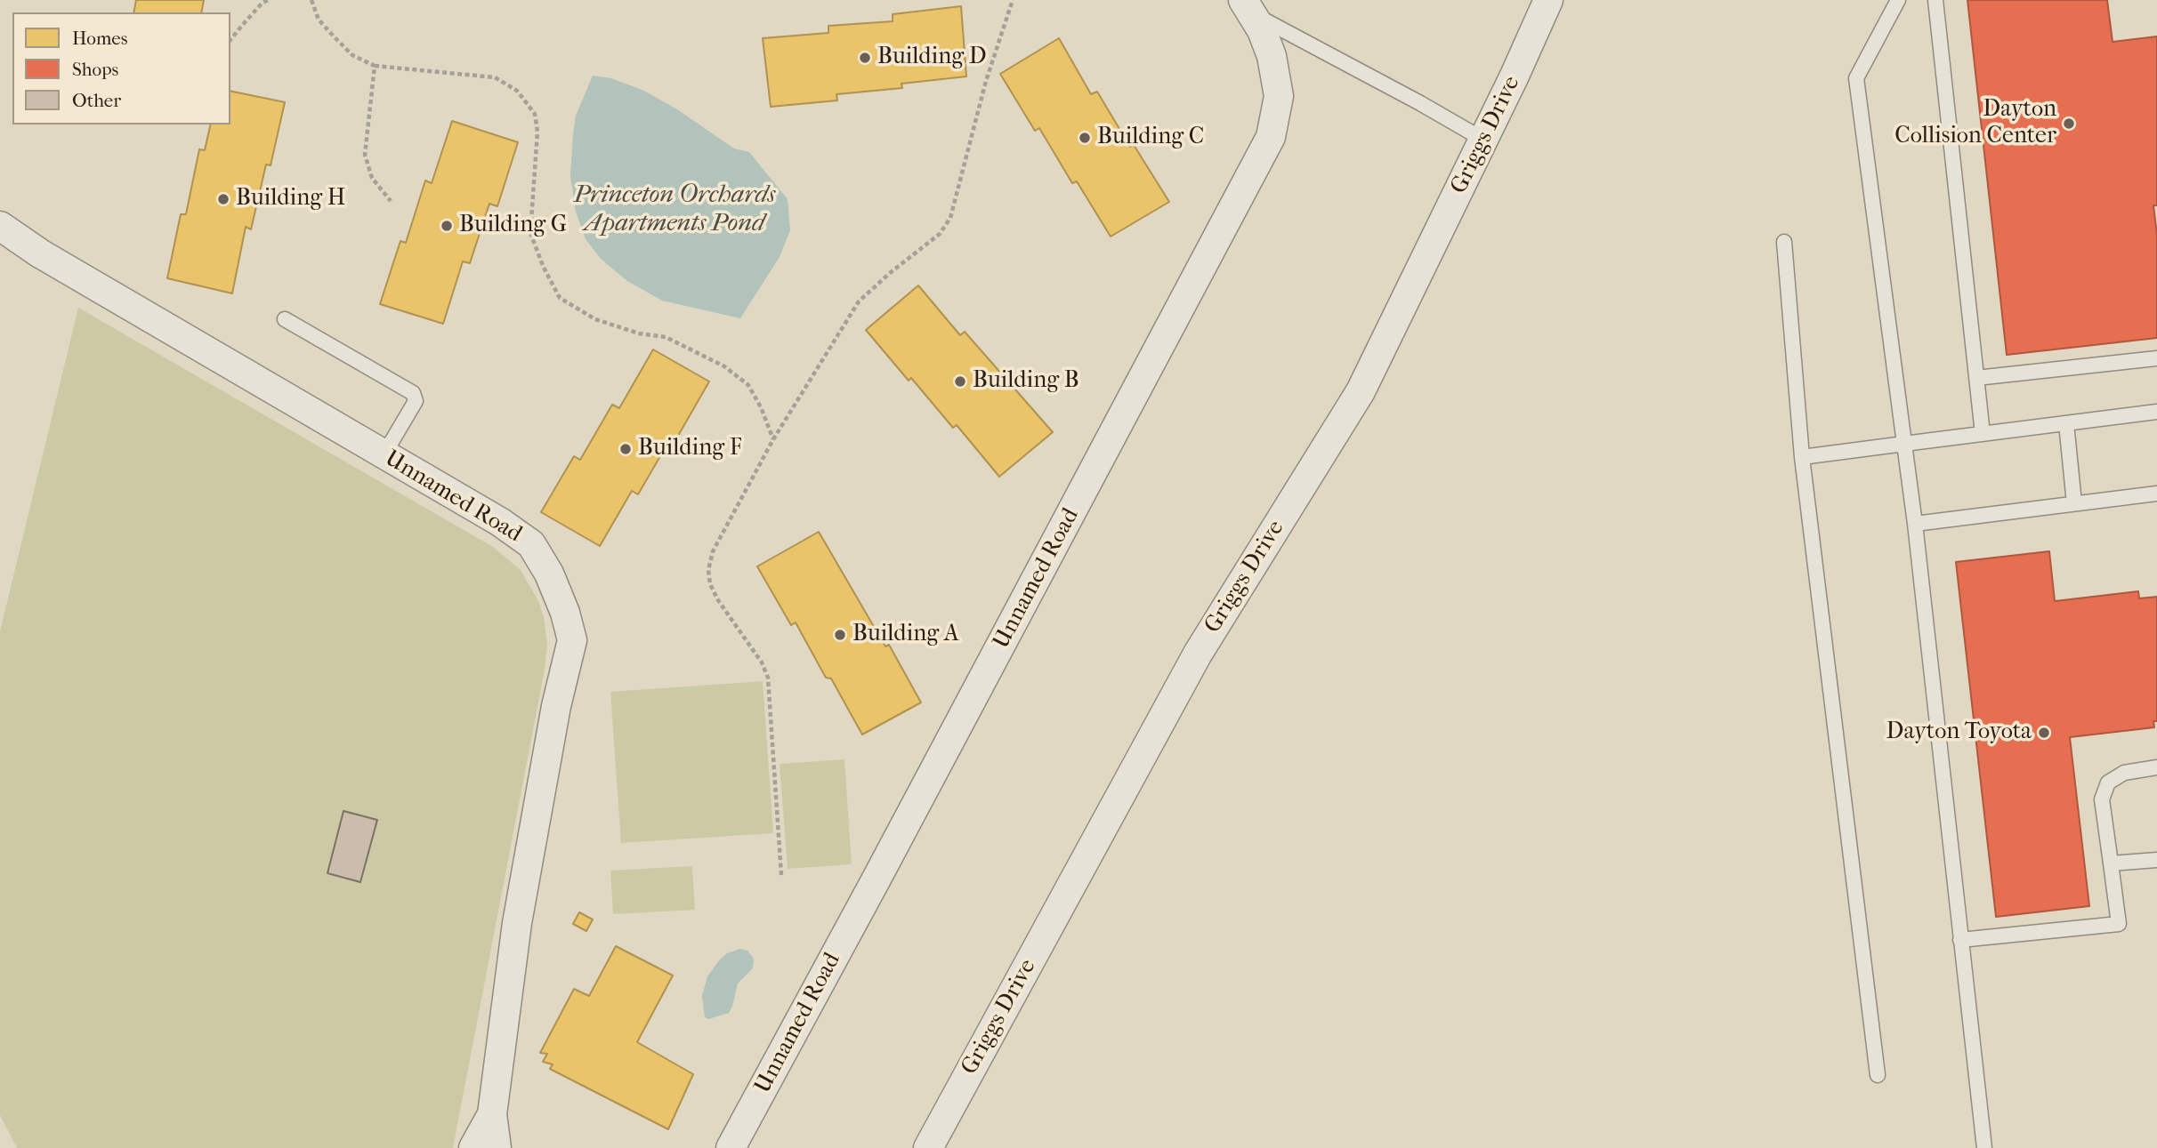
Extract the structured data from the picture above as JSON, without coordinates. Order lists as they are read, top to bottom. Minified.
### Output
{"streets":{"street":["Griggs Drive","Unnamed Road"]},"water":["Princeton Orchards Apartments Pond"],"places":["Building D","Dayton Collision Center","Building C","Building H","Building G","Building B","Building F","Building A","Dayton Toyota"],"legend":["Homes","Shops","Other"]}
